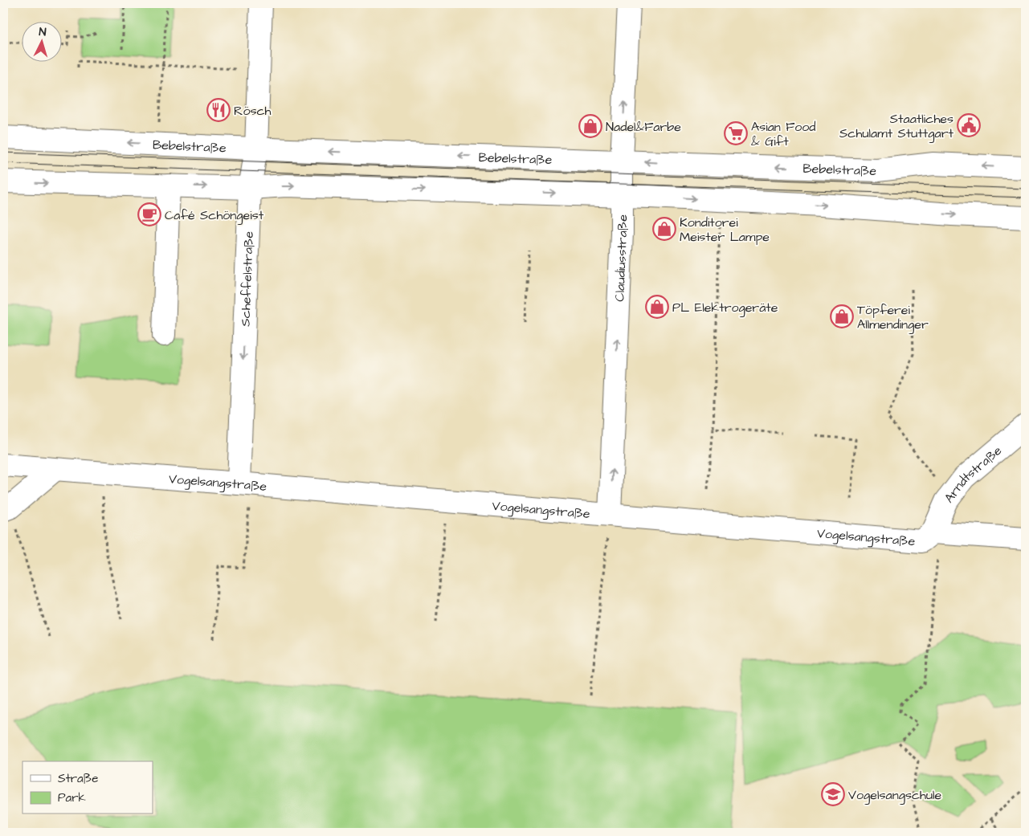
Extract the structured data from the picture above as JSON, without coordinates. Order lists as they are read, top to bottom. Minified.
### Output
{"streets":{"street":["Bebelstraße","Claudiusstraße","Scheffelstraße","Arndtstraße","Vogelsangstraße"]},"crossings":[["Bebelstraße","Claudiusstraße"],["Bebelstraße","Scheffelstraße"],["Claudiusstraße","Vogelsangstraße"],["Scheffelstraße","Vogelsangstraße"],["Arndtstraße","Vogelsangstraße"]],"one_way":["Claudiusstraße"],"places":{"restaurant":["Rösch"],"public building":["Staatliches Schulamt Stuttgart"],"shop":["Nadel&Farbe","Konditorei Meister Lampe","PL Elektrogeräte","Töpferei Allmendinger"],"supermarket":["Asian Food & Gift"],"cafe":["Café Schöngeist"],"school or university":["Vogelsangschule"]},"legend":["Straße","Park"],"north":"top"}
